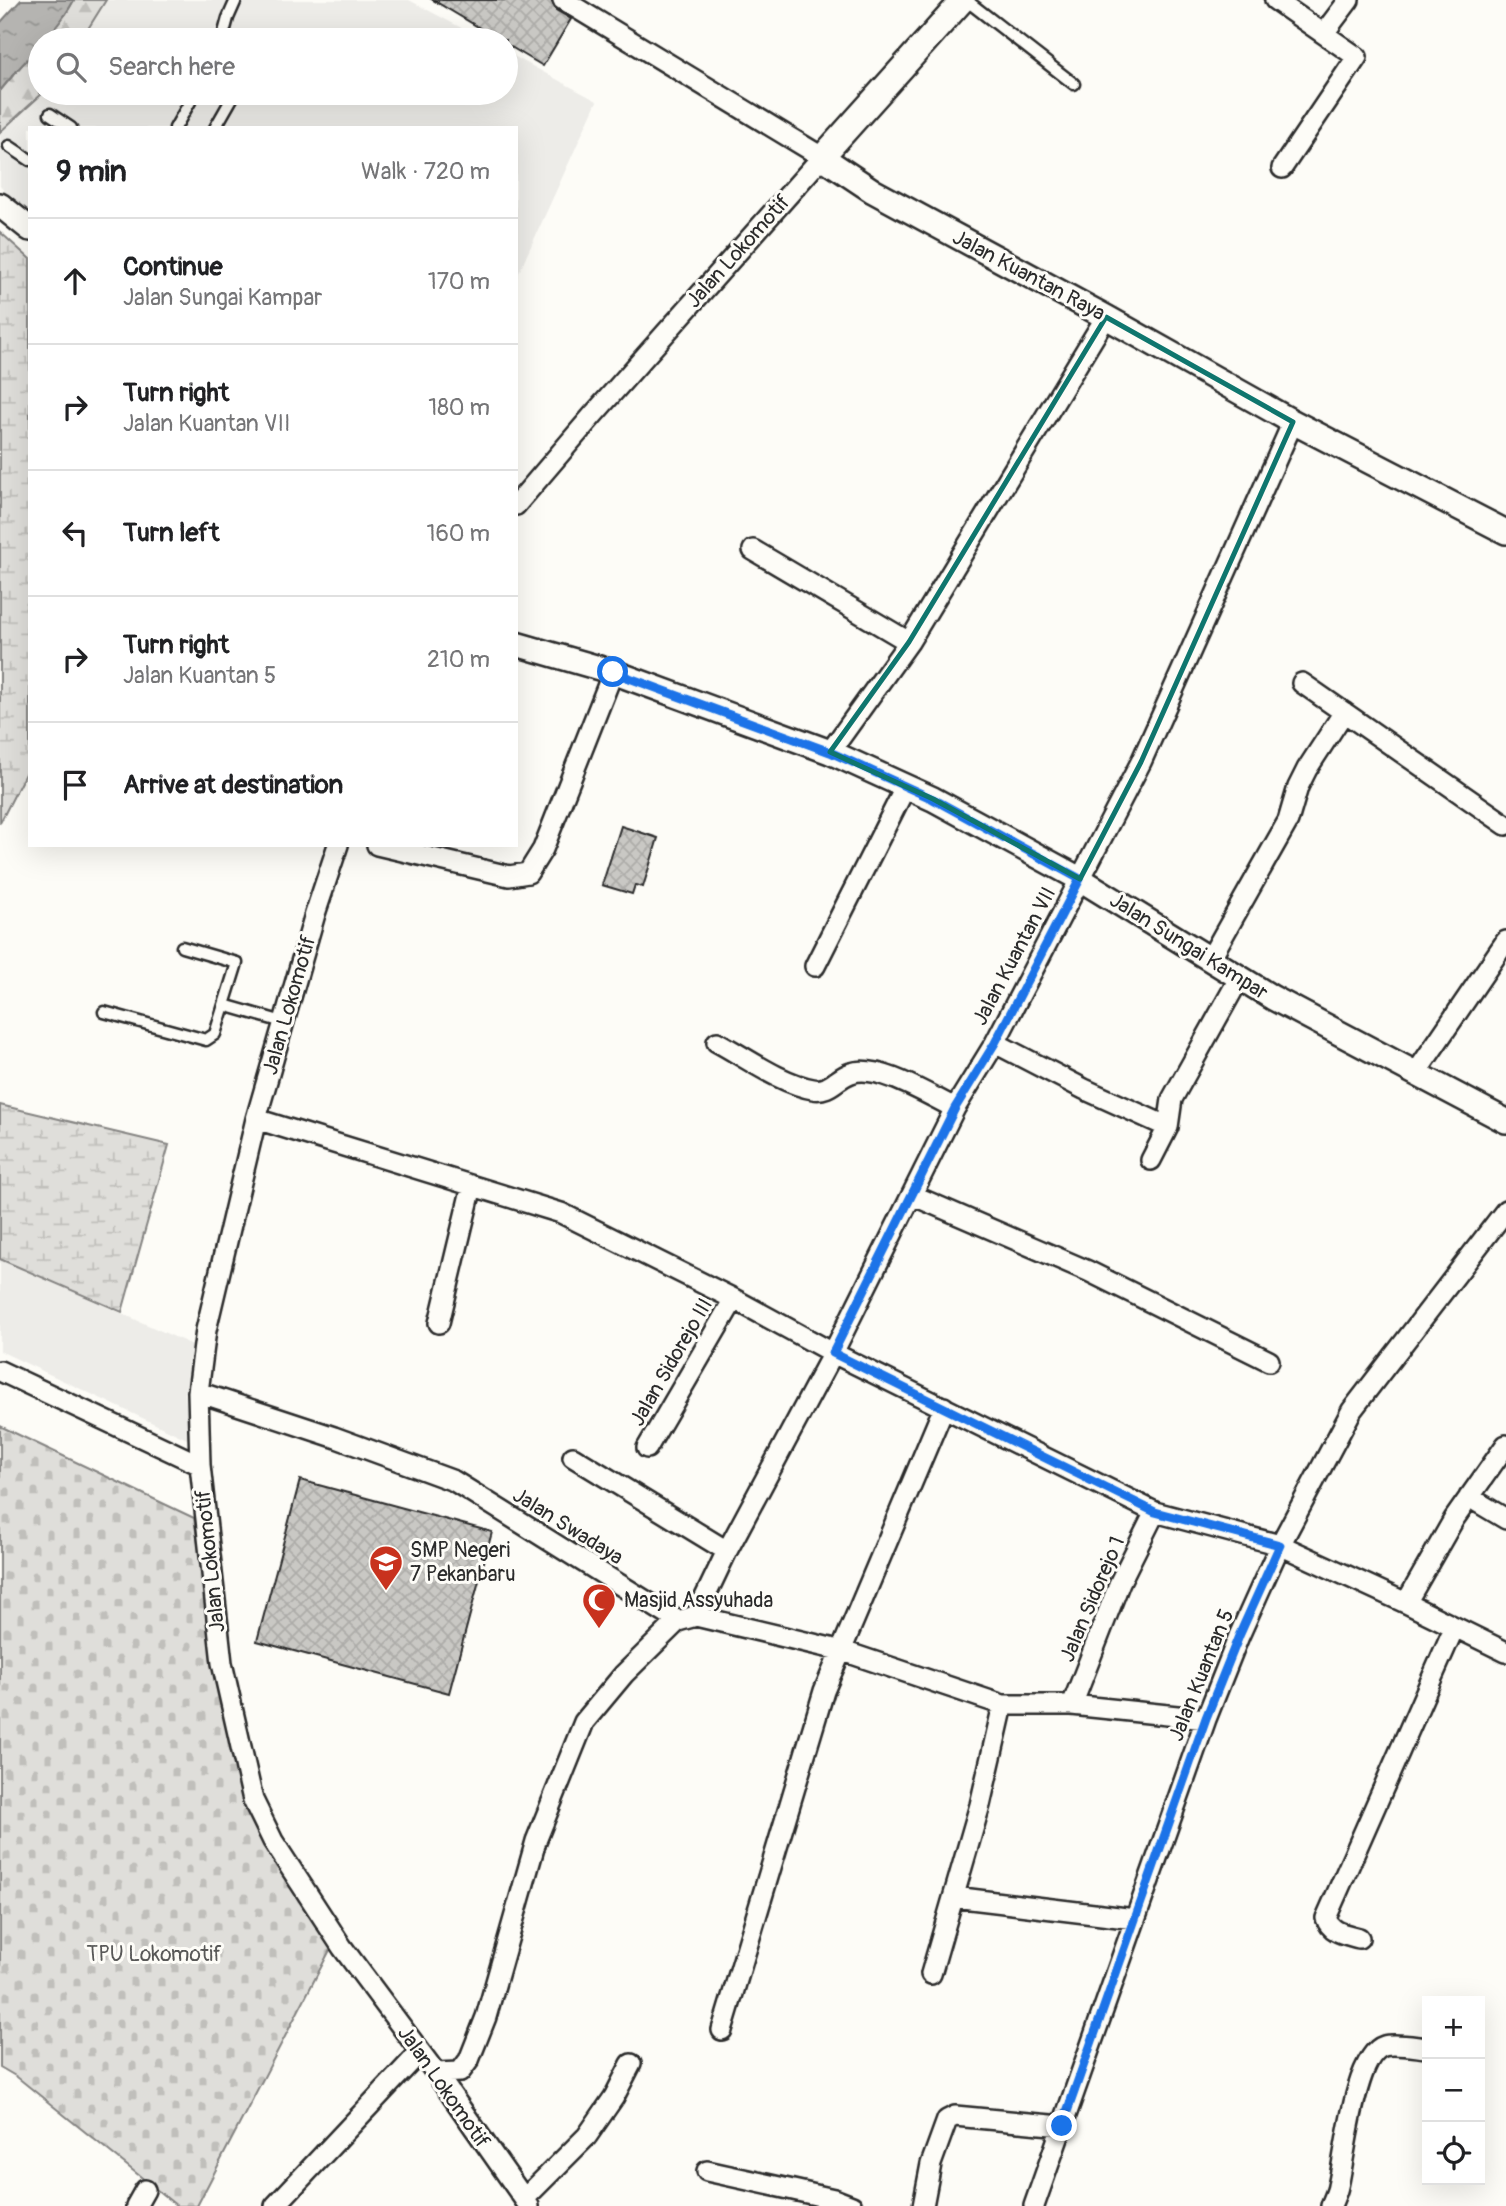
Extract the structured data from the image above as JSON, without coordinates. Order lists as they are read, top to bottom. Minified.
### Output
{"streets":{"street":["Jalan Lokomotif","Jalan Kuantan Raya","Jalan Sungai Kampar","Jalan Kuantan VII","Jalan Sidorejo III","Jalan Swadaya","Jalan Sidorejo 1","Jalan Kuantan 5"]},"crossings":[["Jalan Lokomotif","Jalan Kuantan Raya"],["Jalan Lokomotif","Jalan Swadaya"],["Jalan Kuantan Raya","Jalan Kuantan VII"],["Jalan Sungai Kampar","Jalan Kuantan VII"],["Jalan Kuantan VII","Jalan Swadaya"],["Jalan Swadaya","Jalan Sidorejo 1"],["Jalan Swadaya","Jalan Kuantan 5"]],"parks":["TPU Lokomotif"],"places":{"school or university":["SMP Negeri 7 Pekanbaru"],"mosque":["Masjid Assyuhada"]},"page":{"search":"Search here","heading":["9 min","Walk · 720 m"],"list":[["Continue","Jalan Sungai Kampar","170 m"],["Turn right","Jalan Kuantan VII","180 m"],["Turn left","160 m"],["Turn right","Jalan Kuantan 5","210 m"],"Arrive at destination"],"map_buttons":["+","−"]}}
